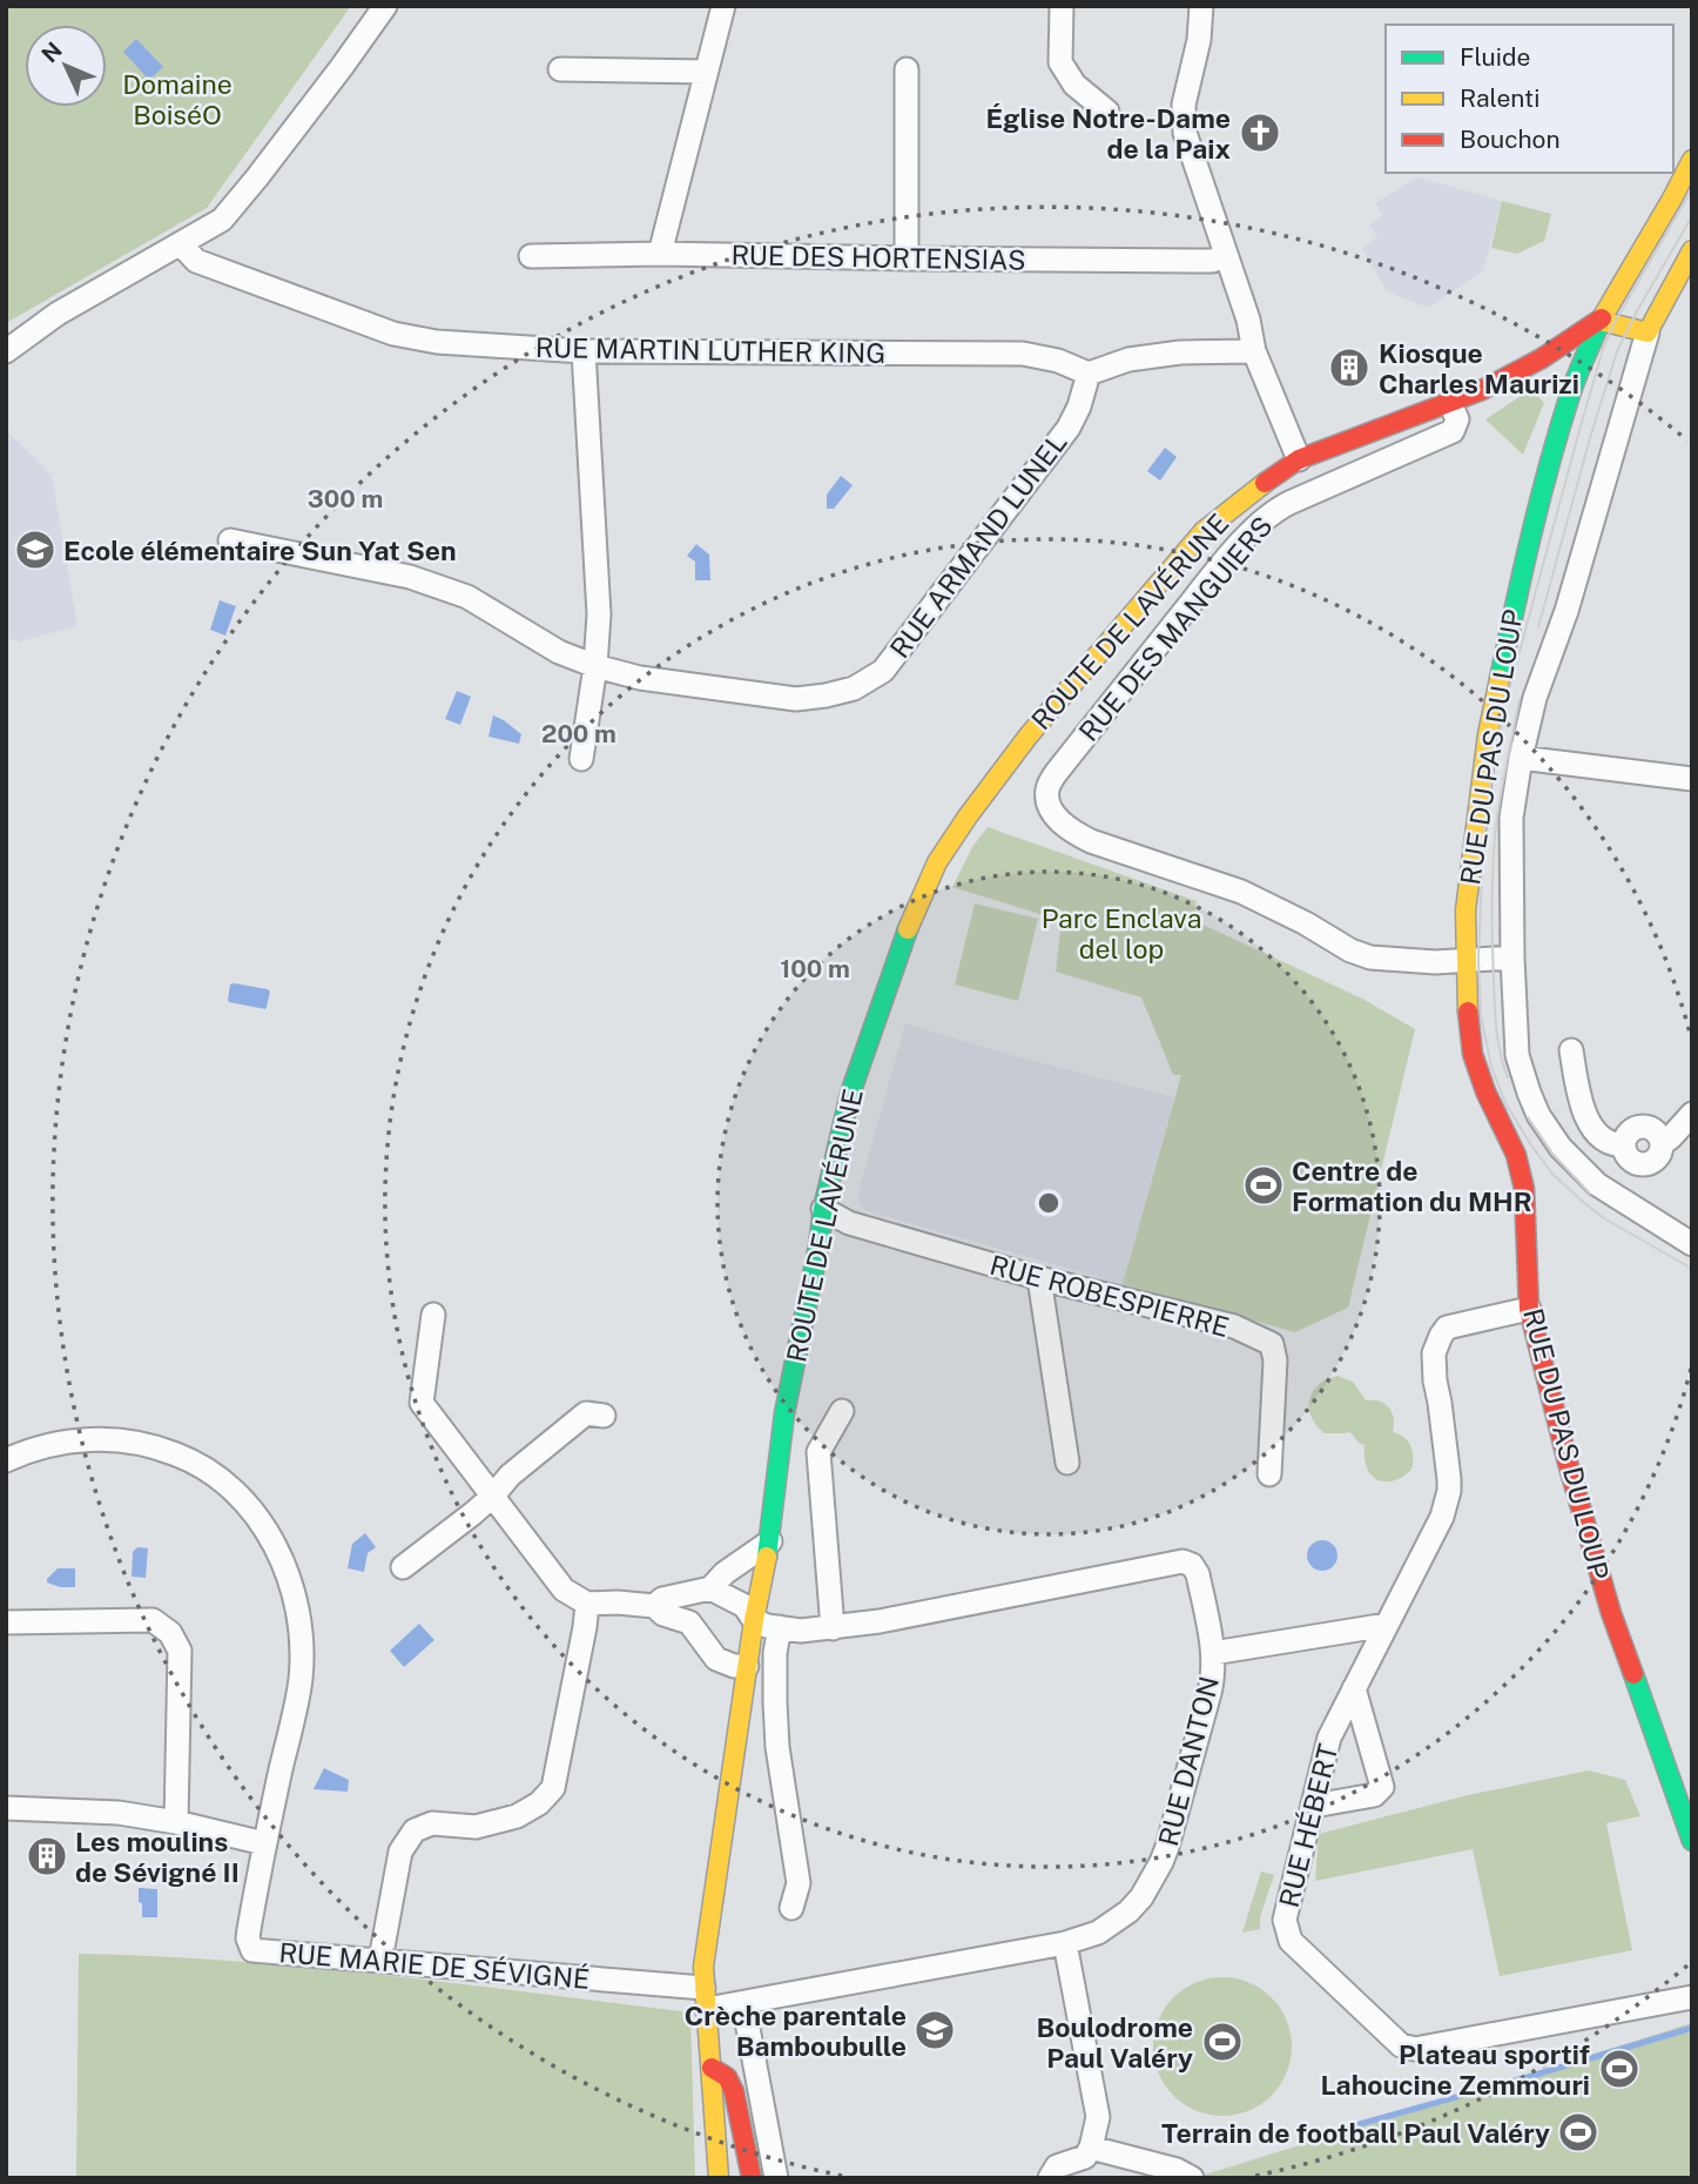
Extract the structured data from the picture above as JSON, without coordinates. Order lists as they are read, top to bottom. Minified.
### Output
{"streets":{"street":["RUE DES HORTENSIAS","RUE MARTIN LUTHER KING","RUE ARMAND LUNEL","ROUTE DE LAVÉRUNE","RUE DES MANGUIERS","RUE DU PAS DU LOUP","RUE ROBESPIERRE","RUE DANTON","RUE HÉBERT","RUE MARIE DE SÉVIGNÉ"]},"crossings":[["RUE MARTIN LUTHER KING","RUE ARMAND LUNEL"],["ROUTE DE LAVÉRUNE","RUE DES MANGUIERS"],["ROUTE DE LAVÉRUNE","RUE DU PAS DU LOUP"],["ROUTE DE LAVÉRUNE","RUE ROBESPIERRE"],["ROUTE DE LAVÉRUNE","RUE DANTON"],["ROUTE DE LAVÉRUNE","RUE MARIE DE SÉVIGNÉ"],["RUE DES MANGUIERS","RUE DU PAS DU LOUP"],["RUE DU PAS DU LOUP","RUE HÉBERT"],["RUE DANTON","RUE MARIE DE SÉVIGNÉ"]],"parks":["Domaine BoiséO","Parc Enclava del lop"],"places":{"church":["Église Notre-Dame de la Paix"],"building":["Kiosque Charles Maurizi","Les moulins de Sévigné II"],"school or university":["Ecole élémentaire Sun Yat Sen","Crèche parentale Bamboubulle"],"sports":["Centre de Formation du MHR","Boulodrome Paul Valéry","Plateau sportif Lahoucine Zemmouri","Terrain de football Paul Valéry"]},"legend":["Fluide","Ralenti","Bouchon"],"north":"top left","rings":["300 m","200 m","100 m"]}
